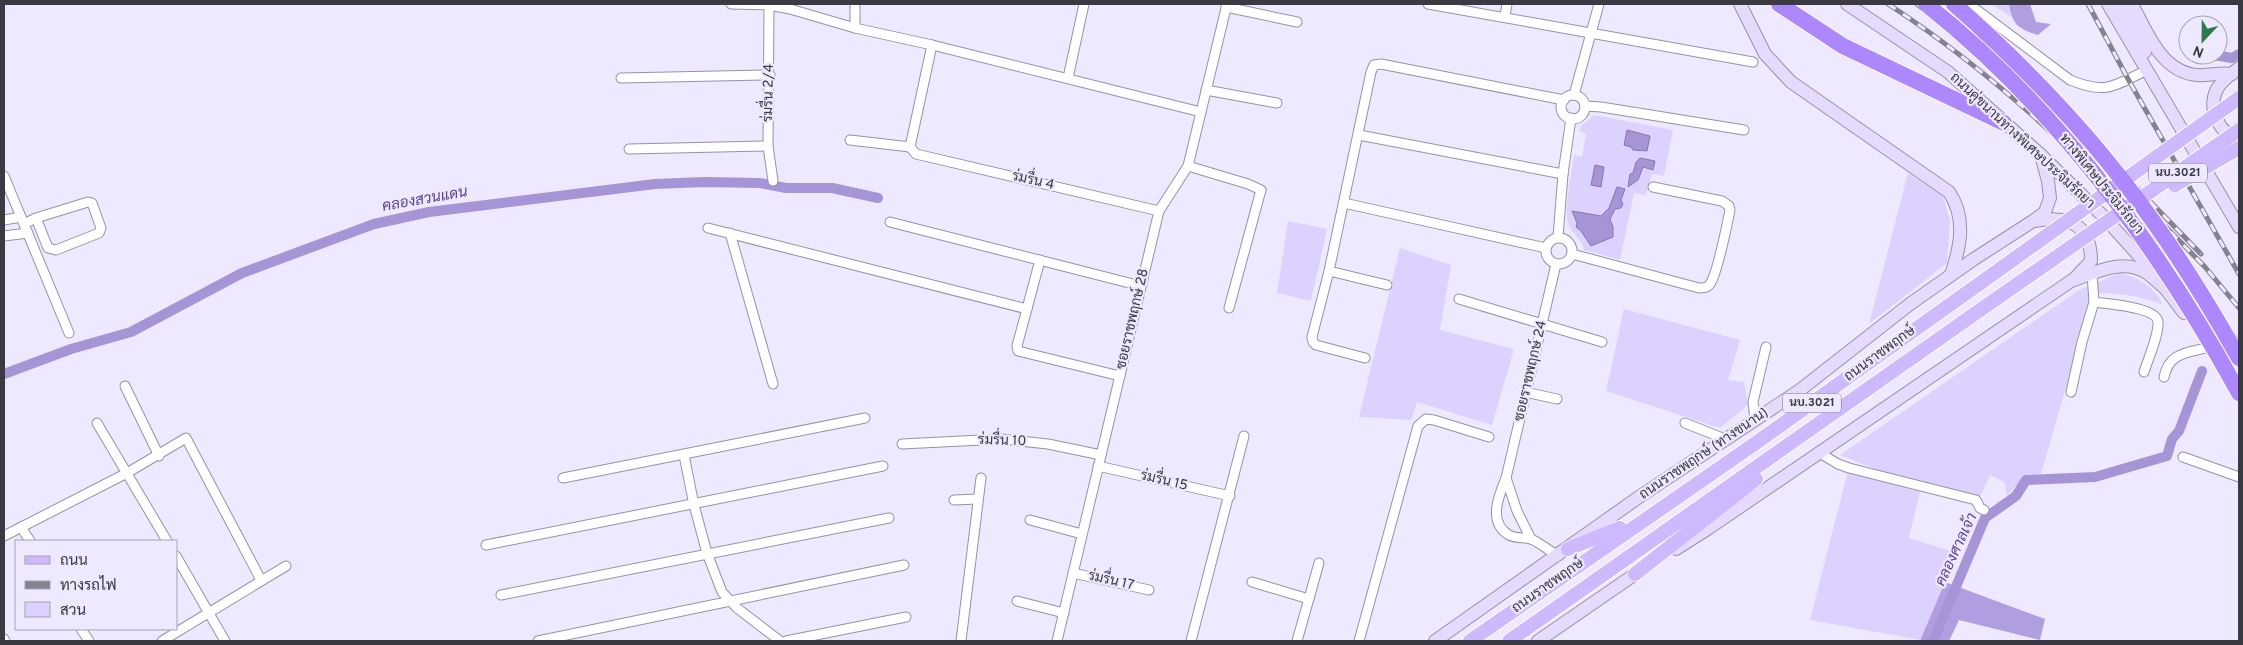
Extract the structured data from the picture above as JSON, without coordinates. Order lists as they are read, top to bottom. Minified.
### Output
{"streets":{"highway":["ทางพิเศษประจิมรัถยา"],"main road":["ถนนคู่ขนานทางพิเศษประจิมรัถยา","นบ.3021","ถนนราชพฤกษ์","ถนนราชพฤกษ์ (ทางขนาน)"],"street":["ร่มรื่น 2/4","ร่มรื่น 4","ซอยราชพฤกษ์ 28","ซอยราชพฤกษ์ 24","ร่มรื่น 10","ร่มรื่น 15","ร่มรื่น 17"]},"crossings":[["ถนนคู่ขนานทางพิเศษประจิมรัถยา","ถนนราชพฤกษ์ (ทางขนาน)"],["ร่มรื่น 4","ซอยราชพฤกษ์ 28"],["ซอยราชพฤกษ์ 28","ร่มรื่น 10"],["ซอยราชพฤกษ์ 28","ร่มรื่น 15"],["ซอยราชพฤกษ์ 28","ร่มรื่น 17"],["ซอยราชพฤกษ์ 24","ถนนราชพฤกษ์ (ทางขนาน)"]],"water":["คลองสวนแดน","คลองศาลเจ้า"],"legend":["ถนน","ทางรถไฟ","สวน"],"north":"bottom"}
